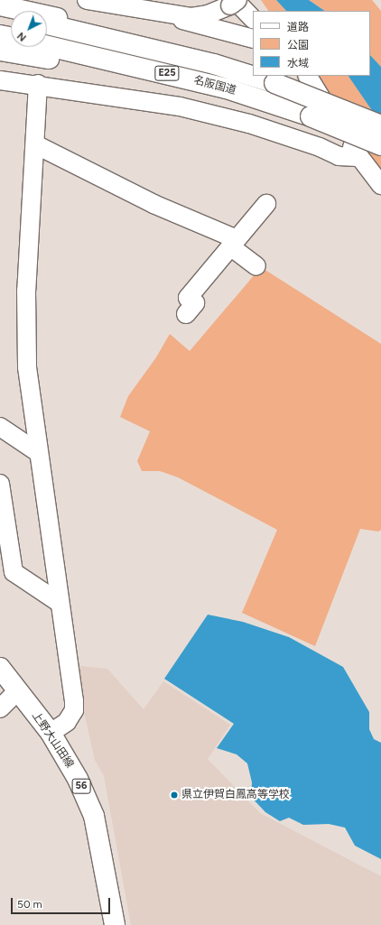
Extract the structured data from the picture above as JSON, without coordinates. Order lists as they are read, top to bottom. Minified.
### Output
{"streets":{"main road":["E25","名阪国道","上野大山田線","56"]},"places":["県立伊賀白鳳高等学校"],"legend":["道路","公園","水域"],"scale_bar":"50 m","north":"bottom left"}
